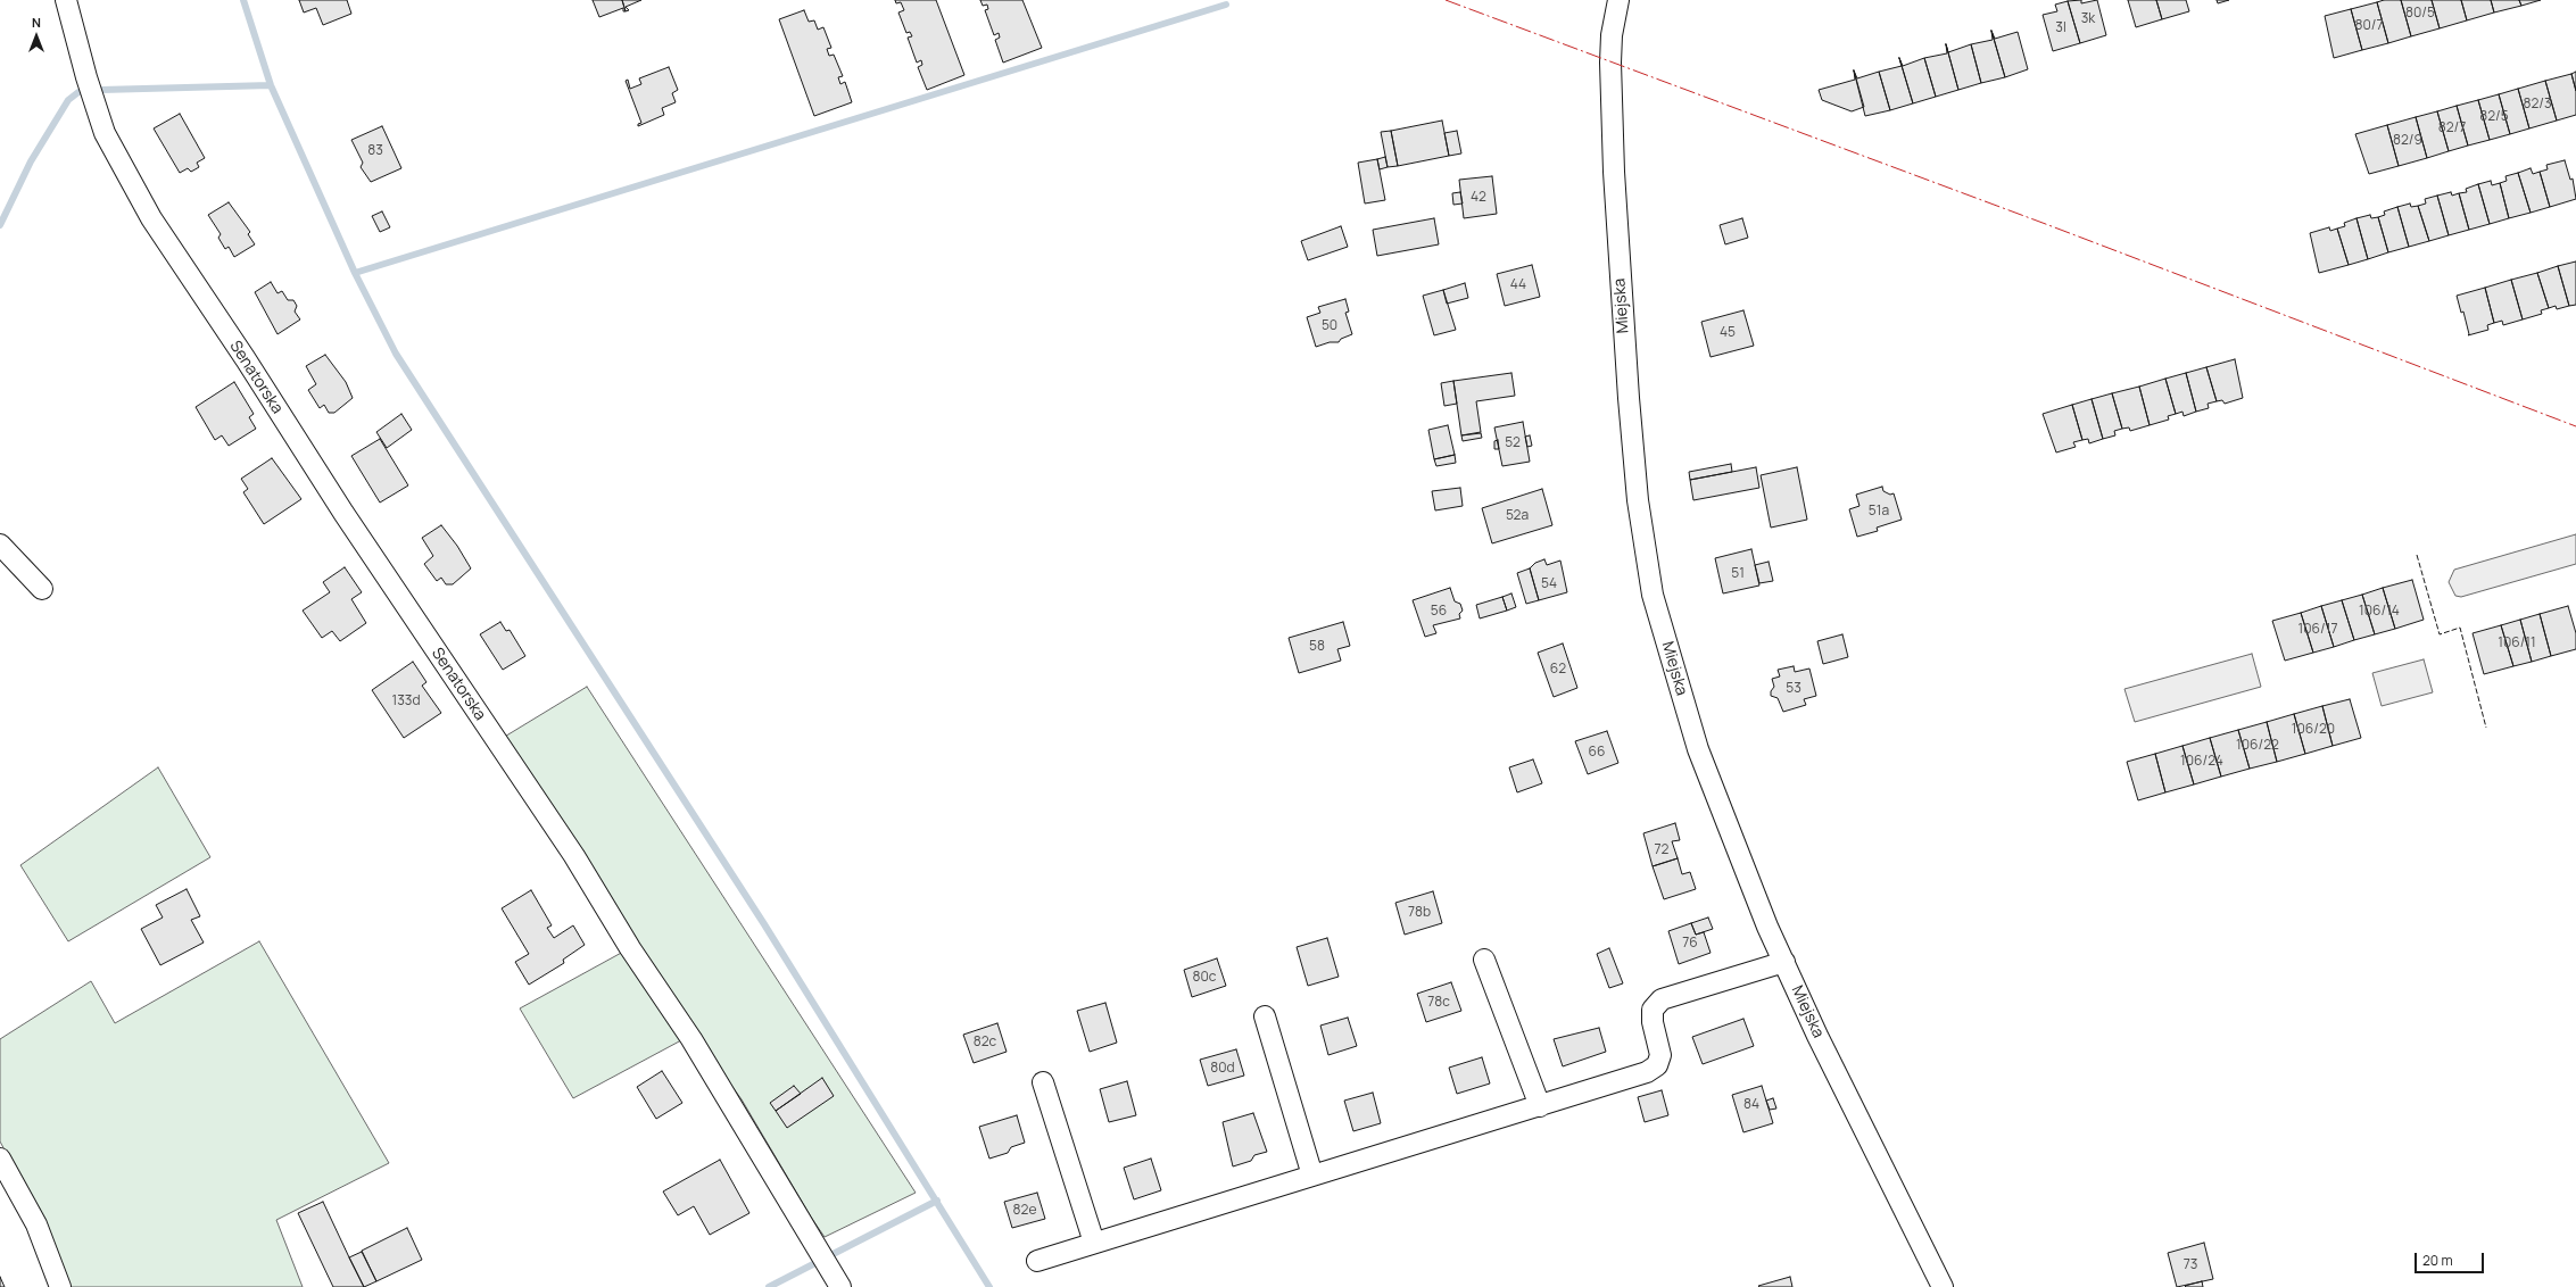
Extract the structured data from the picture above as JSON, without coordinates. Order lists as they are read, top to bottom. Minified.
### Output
{"streets":{"street":["Miejska","Senatorska"]},"house_numbers":["80/5","3k","80/7","3l","82/3","82/5","82/7","82/9","83","42","44","50","45","52","51a","52a","51","54","56","106/14","106/17","106/11","58","62","53","133d","106/20","106/22","66","106/24","72","78b","76","80c","78c","82c","80d","84","82e","73"],"scale_bar":"20 m","north":"top"}
